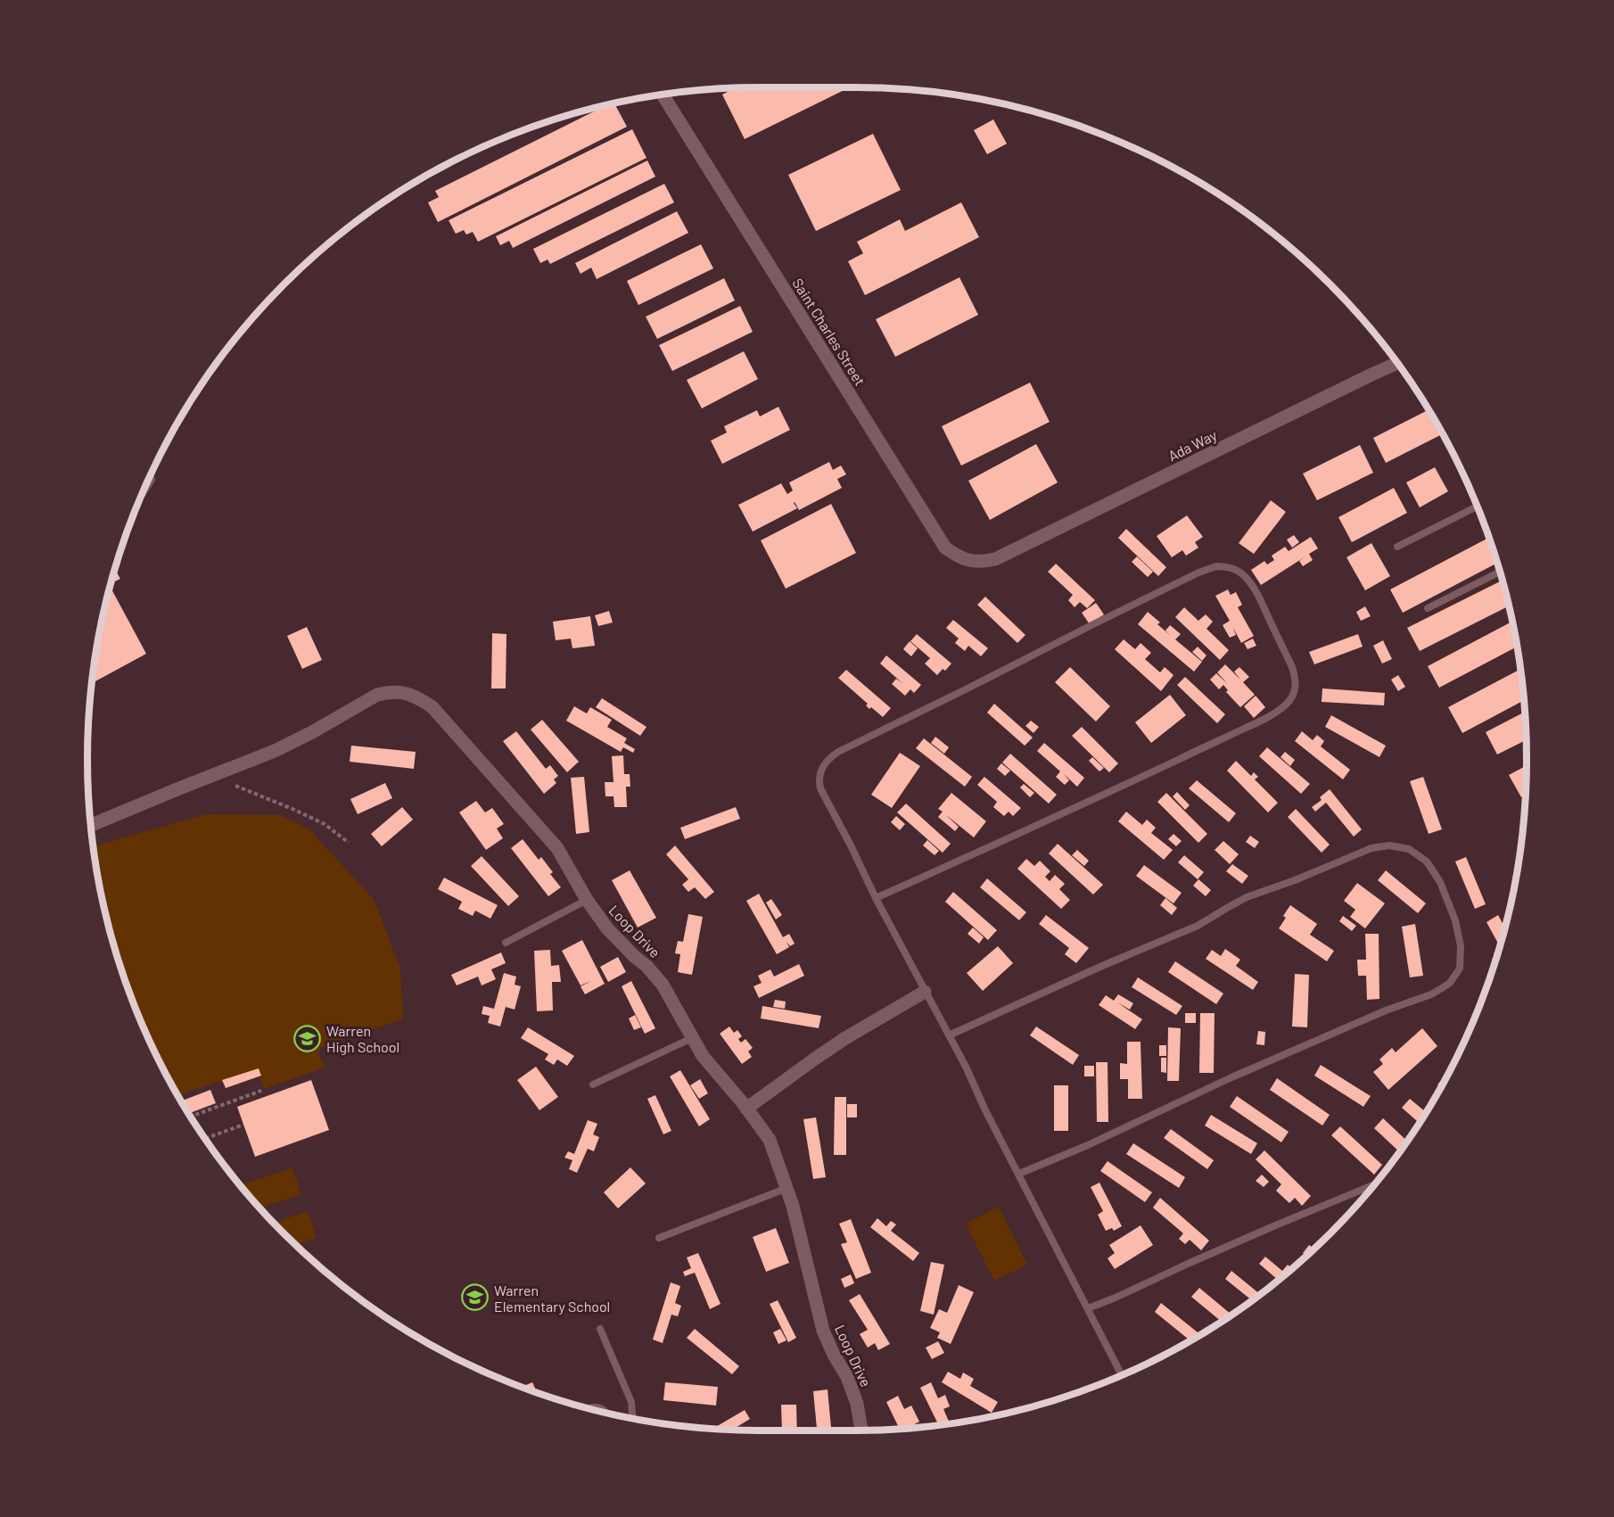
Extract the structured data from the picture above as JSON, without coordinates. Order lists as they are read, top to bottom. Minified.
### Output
{"streets":{"street":["Saint Charles Street","Ada Way","Loop Drive"]},"crossings":[["Saint Charles Street","Ada Way"]],"places":{"school or university":["Warren High School","Warren Elementary School"]}}
